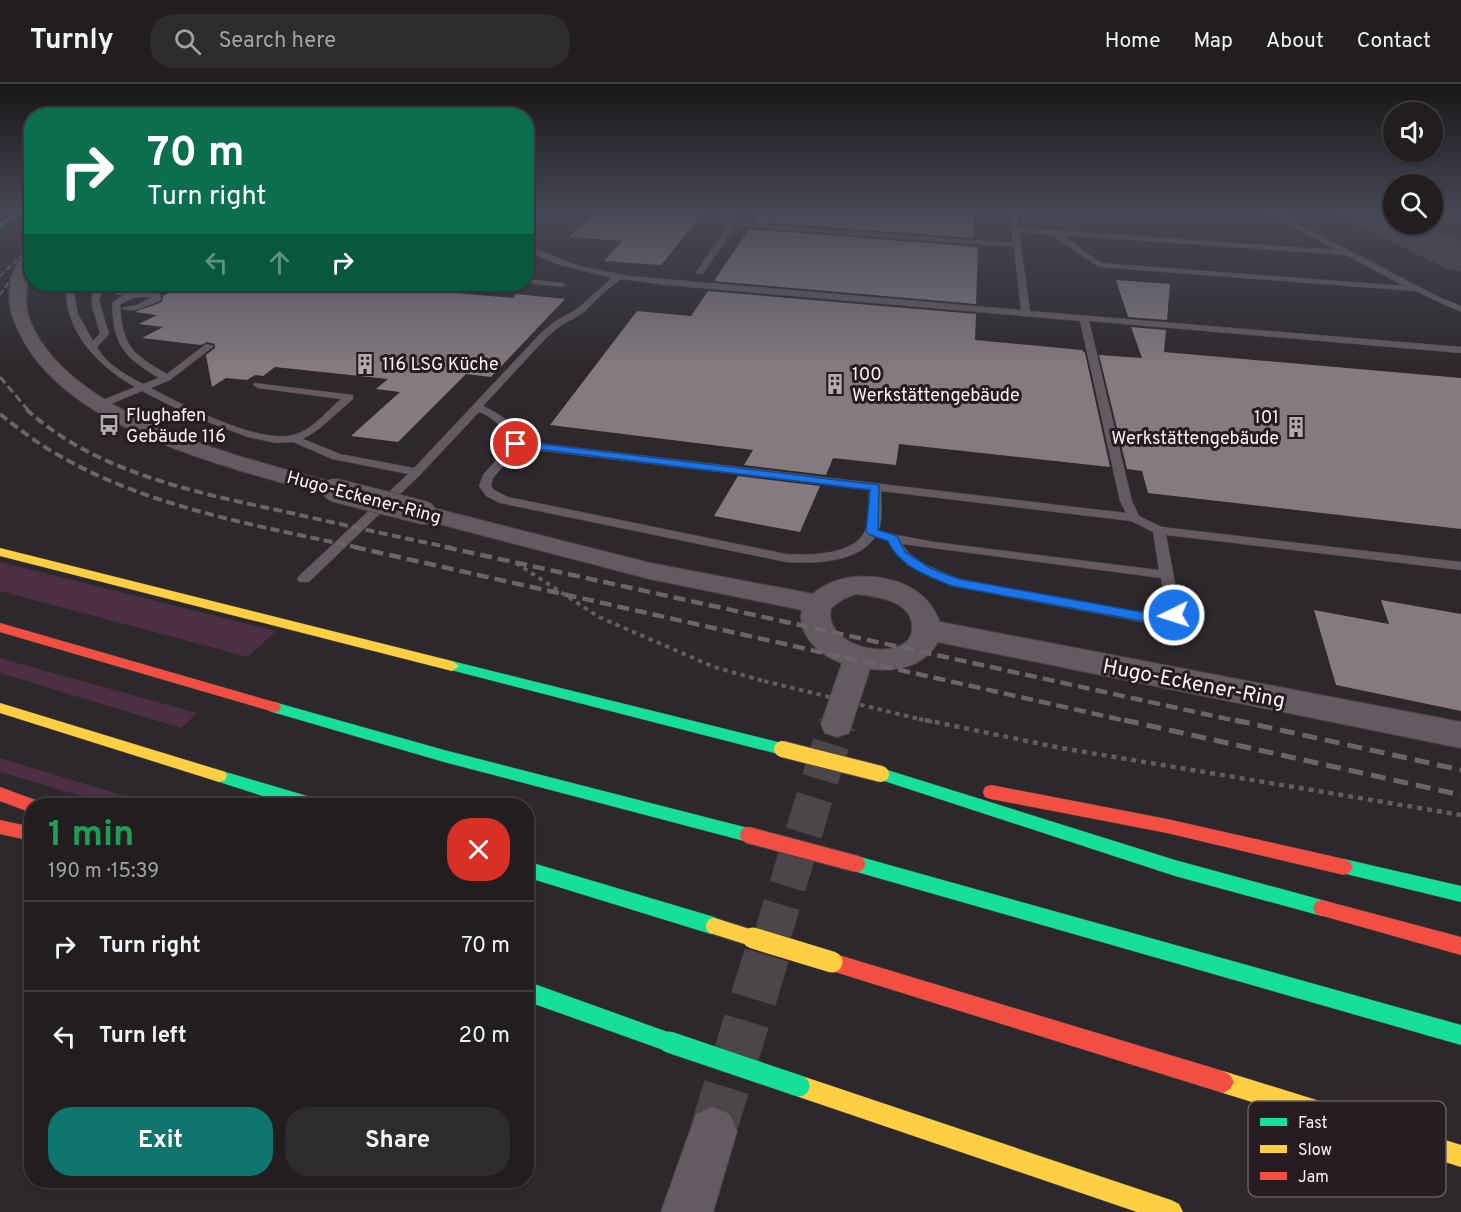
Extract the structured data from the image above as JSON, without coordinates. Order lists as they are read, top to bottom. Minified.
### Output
{"streets":{"street":["Hugo-Eckener-Ring"]},"places":{"building":["116 LSG Küche","100 Werkstättengebäude","101 Werkstättengebäude"],"bus stop":["Flughafen Gebäude 116"]},"legend":["Fast","Slow","Jam"],"page":{"header":"Turnly","search":"Search here","nav":["Home","Map","About","Contact"],"turn":["70 m","Turn right"],"heading":["1 min","190 m · 15:39"],"list":[{"name":"Turn right","value":"70 m"},{"name":"Turn left","value":"20 m"}],"buttons":["Exit","Share"]}}
